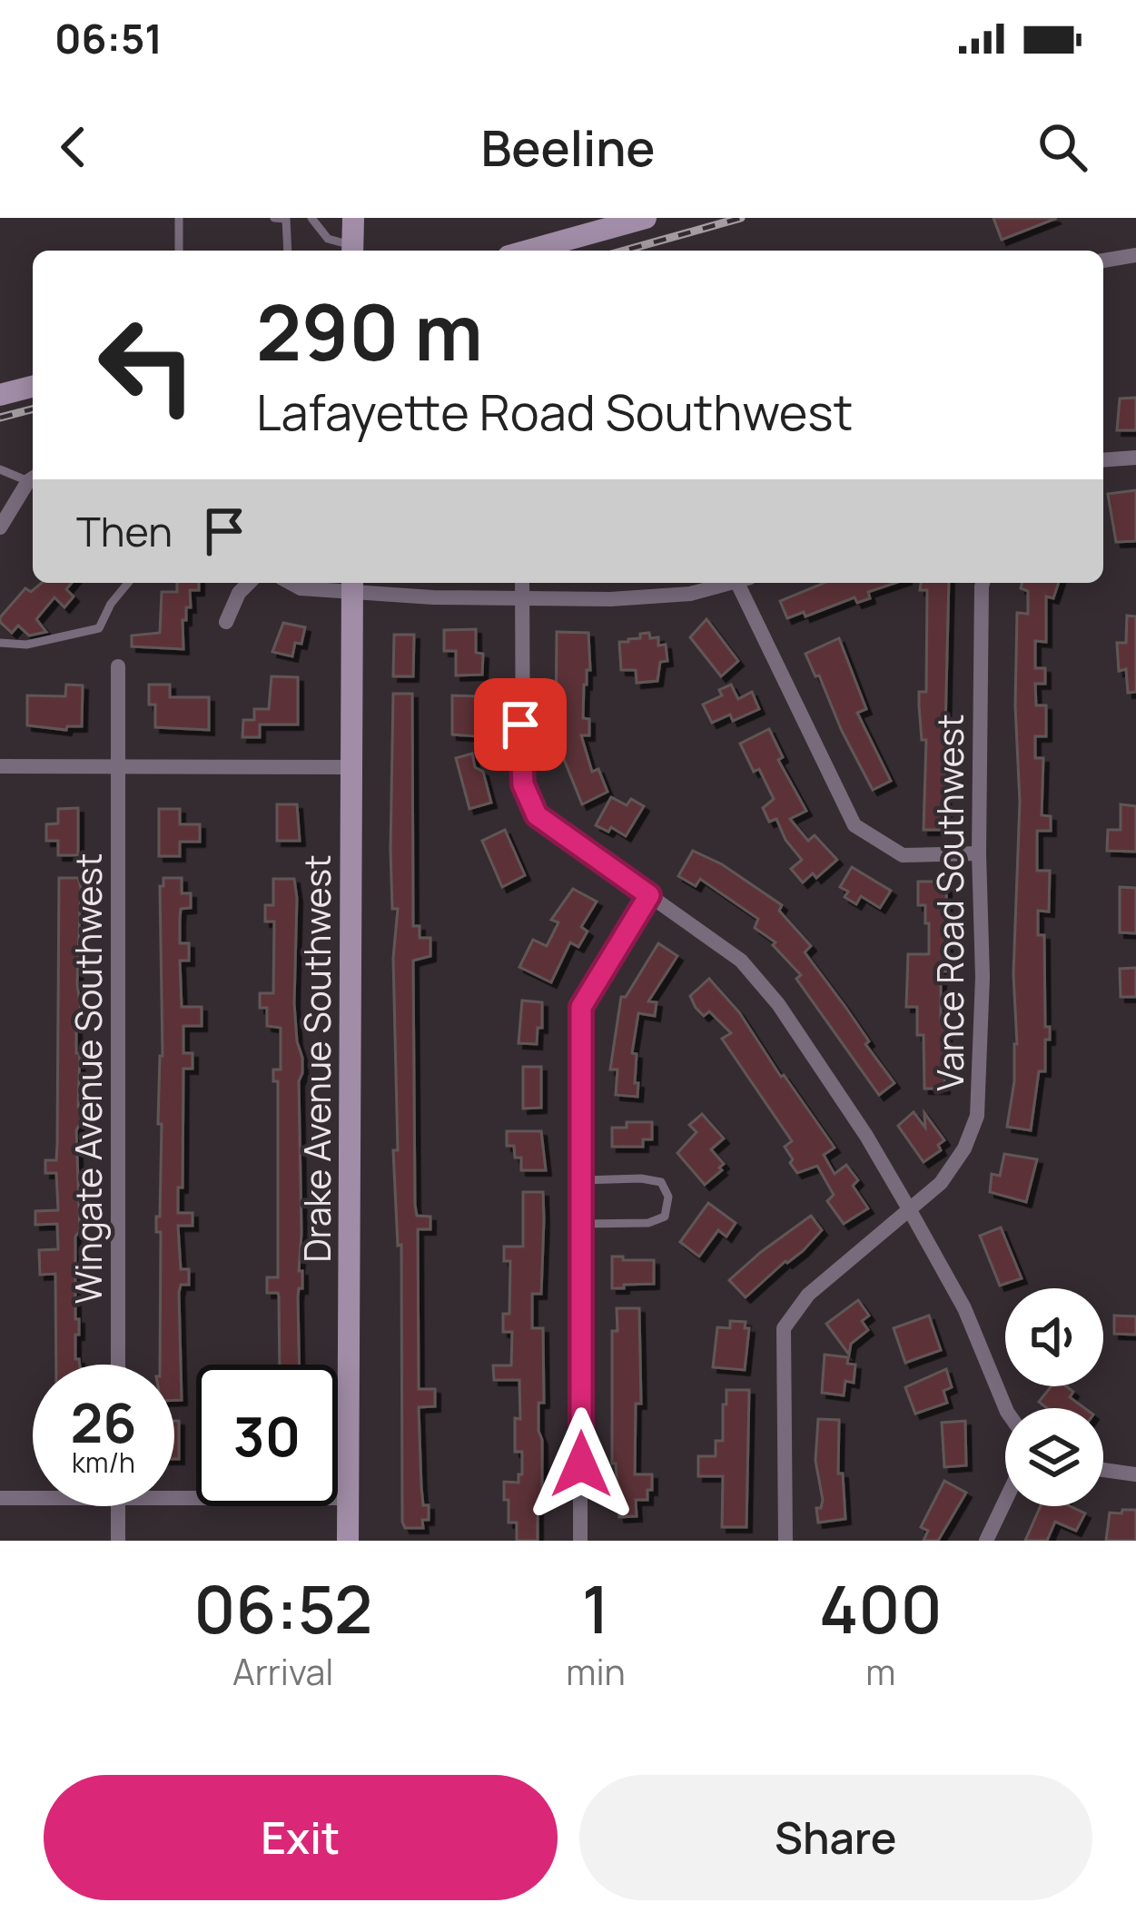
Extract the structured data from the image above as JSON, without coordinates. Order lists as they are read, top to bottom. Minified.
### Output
{"streets":{"street":["Vance Road Southwest","Drake Avenue Southwest","Wingate Avenue Southwest"]},"page":{"status":"06:51","header":"Beeline","turn":["290 m","Lafayette Road Southwest"],"then":"Then","speed":"26 km/h","limit":"30","eta":["06:52","Arrival","1","min","400","m"],"buttons":["Exit","Share"]}}
